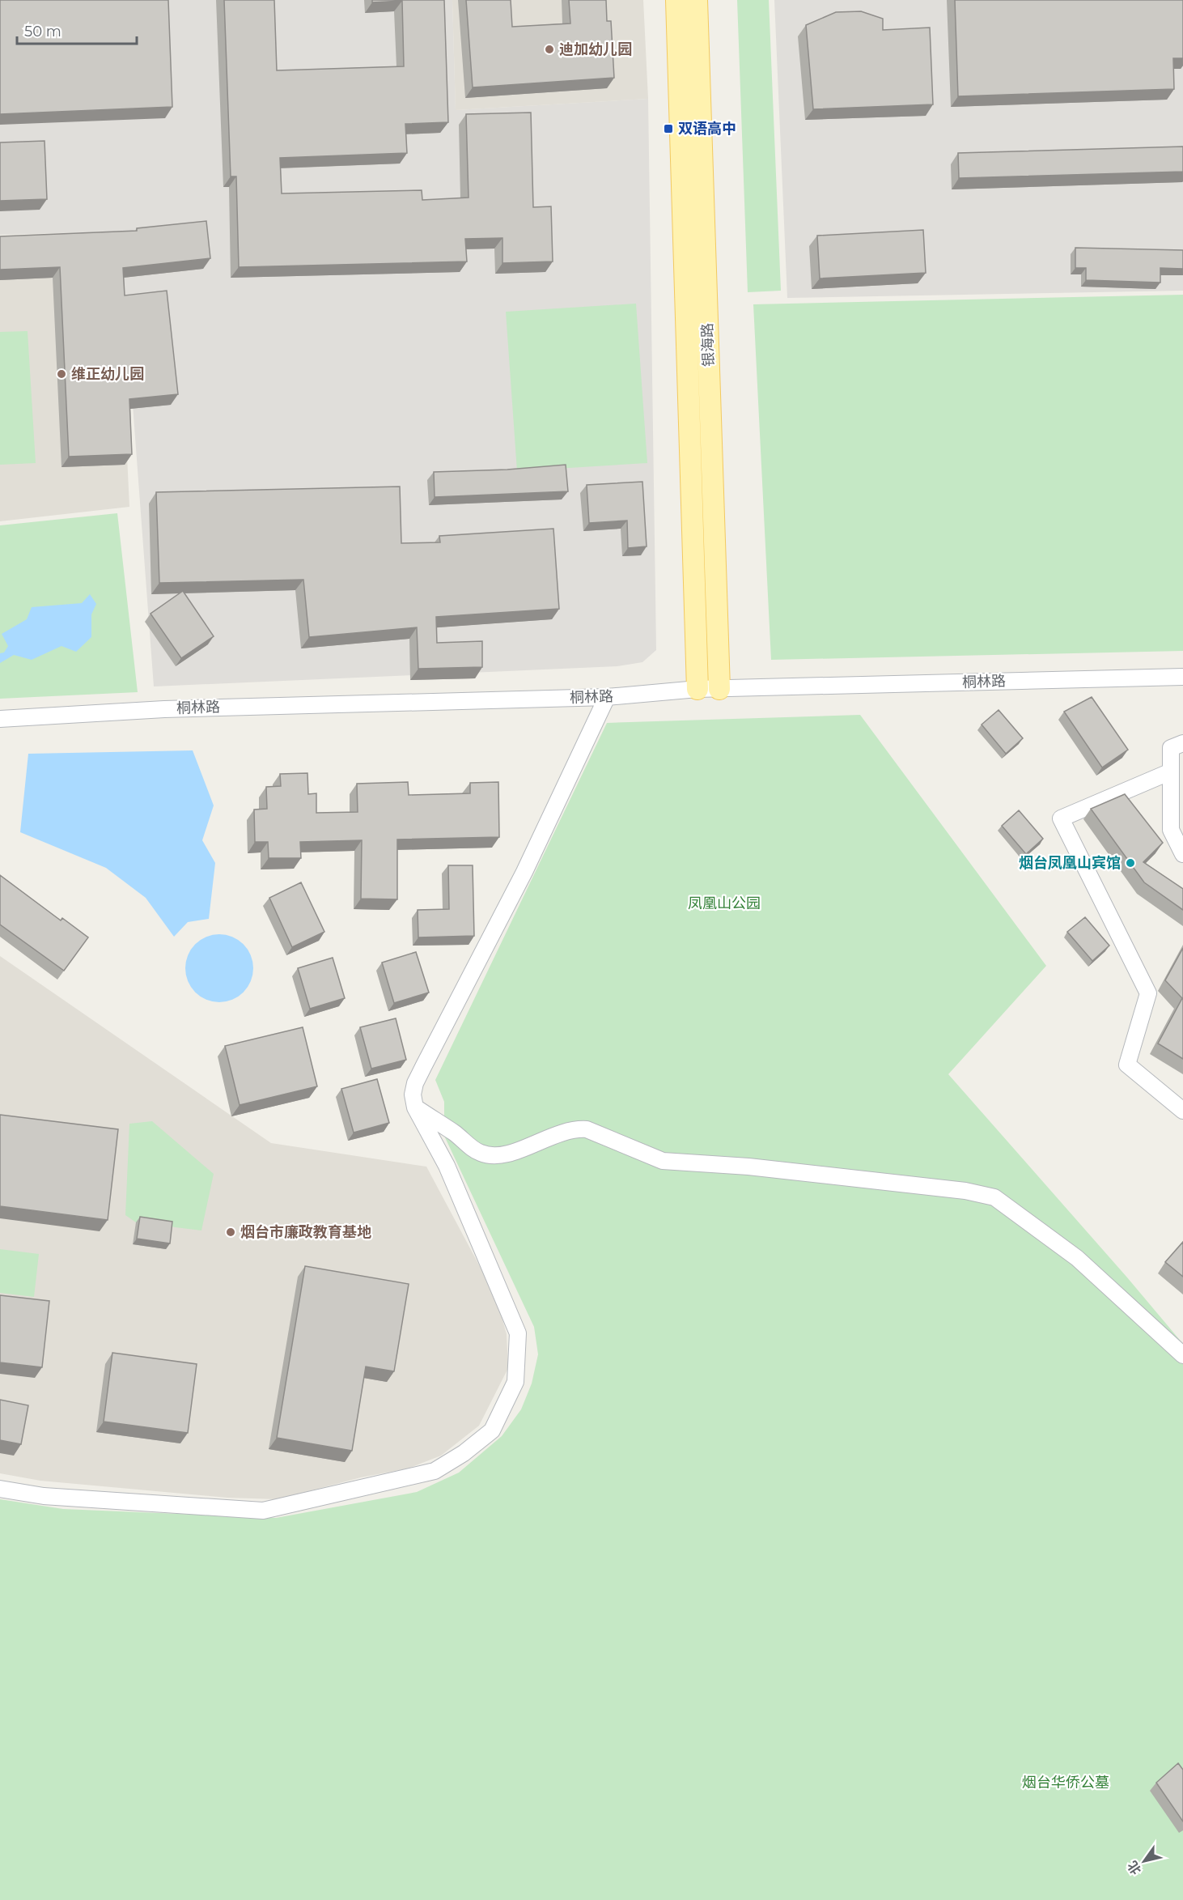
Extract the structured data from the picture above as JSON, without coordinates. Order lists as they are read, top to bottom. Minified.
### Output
{"streets":{"main road":["银海路"],"street":["桐林路"]},"crossings":[["银海路","桐林路"]],"parks":["凤凰山公园","烟台华侨公墓"],"places":{"other":["迪加幼儿园","维正幼儿园","烟台凤凰山宾馆","烟台市廉政教育基地"],"transit":["双语高中"]},"scale_bar":"50 m","north":"bottom left"}
